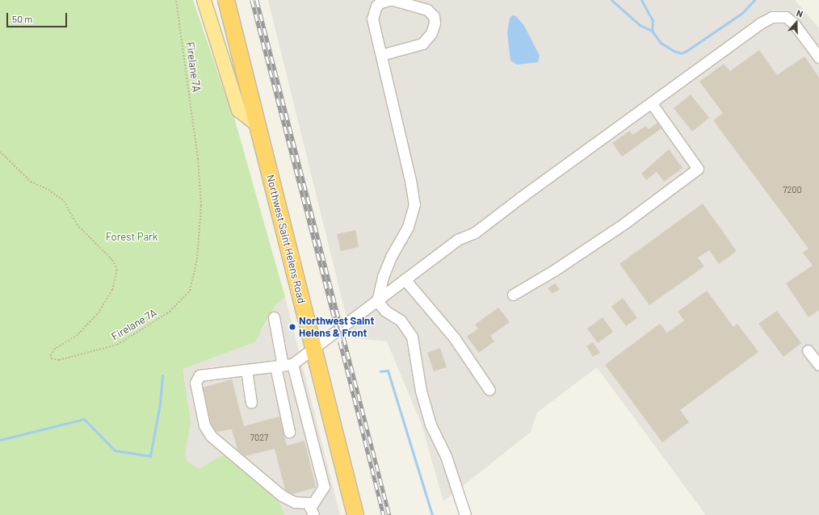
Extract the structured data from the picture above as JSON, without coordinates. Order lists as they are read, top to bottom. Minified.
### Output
{"streets":{"highway":["Northwest Saint Helens Road"],"path":["Firelane 7A"]},"parks":["Forest Park"],"places":["Northwest Saint Helens & Front"],"house_numbers":["7200","7027"],"scale_bar":"50 m","north":"top"}
